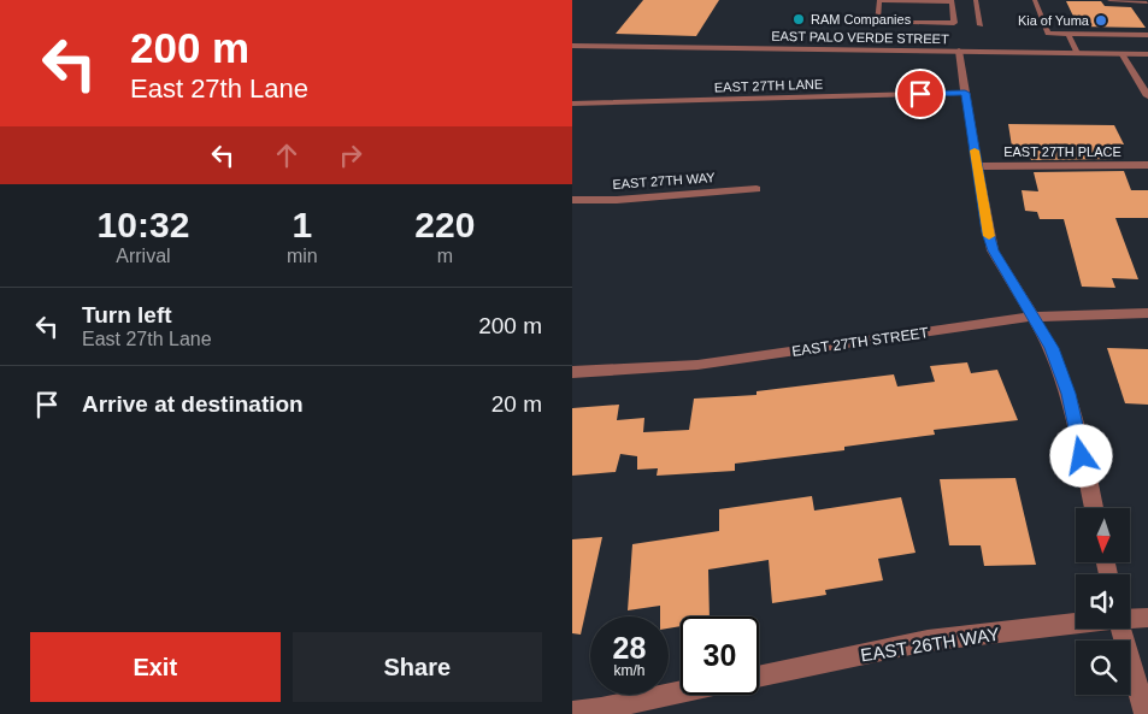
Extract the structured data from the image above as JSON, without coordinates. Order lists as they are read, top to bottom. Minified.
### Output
{"streets":{"street":["EAST PALO VERDE STREET","EAST 27TH LANE","EAST 27TH PLACE","EAST 27TH WAY","EAST 27TH STREET","EAST 26TH WAY"]},"places":["RAM Companies","Kia of Yuma"],"north":"bottom","page":{"turn":["200 m","East 27th Lane"],"eta":["10:32","Arrival","1","min","220","m"],"list":[{"name":"Turn left","note":"East 27th Lane","value":"200 m"},{"name":"Arrive at destination","value":"20 m"}],"speed":"28 km/h","limit":"30","buttons":["Exit","Share"]}}
